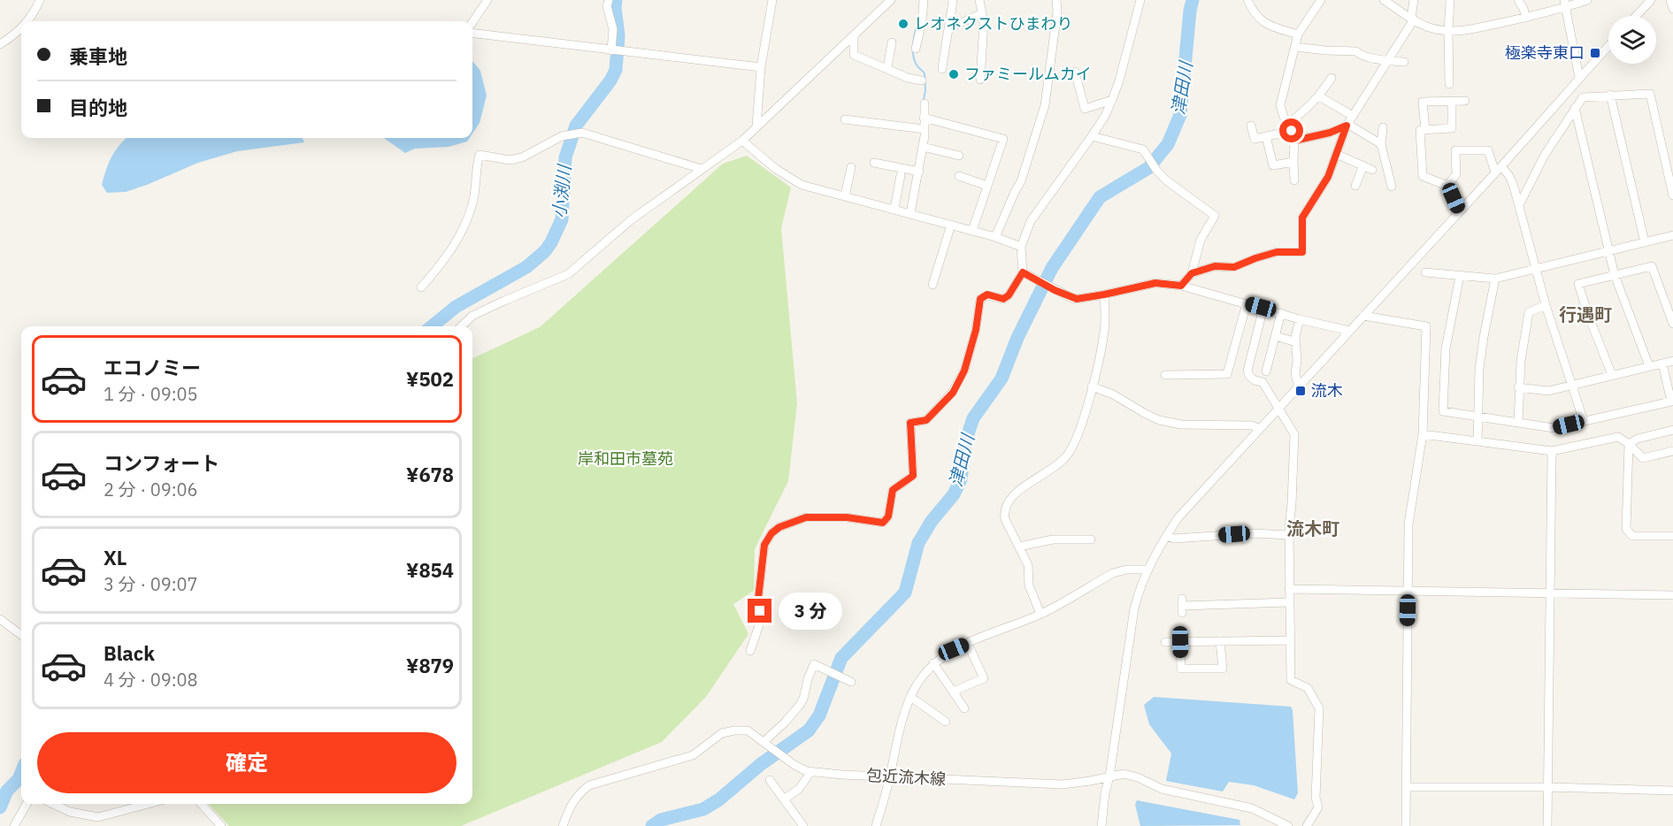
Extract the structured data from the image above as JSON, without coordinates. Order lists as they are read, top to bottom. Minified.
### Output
{"streets":{"street":["包近流木線"]},"districts":["行遇町","流木町"],"water":["津田川","小渕川"],"parks":["岸和田市墓苑"],"places":{"other":["レオネクストひまわり","ファミールムカイ"],"transit":["極楽寺東口","流木"]},"page":{"banner":["乗車地","目的地"],"list":[{"name":"エコノミー","note":"1 分 · 09:05","value":"¥502"},{"name":"コンフォート","note":"2 分 · 09:06","value":"¥678"},{"name":"XL","note":"3 分 · 09:07","value":"¥854"},{"name":"Black","note":"4 分 · 09:08","value":"¥879"}],"bubble":"3 分","buttons":"確定"}}
